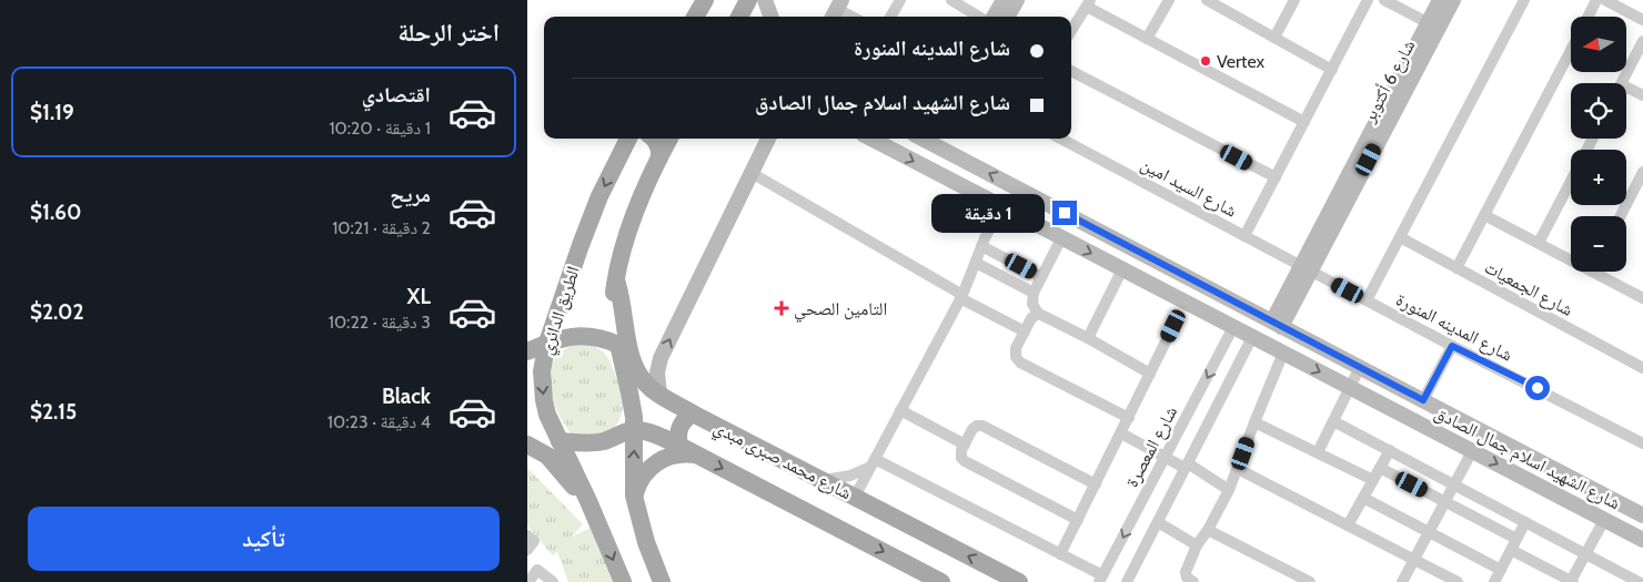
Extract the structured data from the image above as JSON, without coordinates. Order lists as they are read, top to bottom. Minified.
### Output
{"streets":{"main road":["الطريق الدائري","شارع محمد صبرى مبدي"],"street":["شارع 6 أكتوبر","شارع السيد امين","شارع الجمعيات","شارع المدينه المنورة","شارع المعصرة","شارع الشهيد اسلام جمال الصادق"]},"crossings":[["شارع 6 أكتوبر","شارع السيد امين"],["شارع 6 أكتوبر","شارع المدينه المنورة"],["شارع 6 أكتوبر","شارع الشهيد اسلام جمال الصادق"],["شارع السيد امين","شارع المدينه المنورة"],["الطريق الدائري","شارع محمد صبرى مبدي"],["شارع المعصرة","شارع الشهيد اسلام جمال الصادق"]],"places":{"other":["Vertex"],"health":["التامين الصحي"]},"north":"left","page":{"heading":"اختر الرحلة","map_buttons":["+","−"],"banner":["شارع المدينه المنورة","شارع الشهيد اسلام جمال الصادق"],"list":[{"name":"اقتصادي","note":"1 دقيقة · 10:20","value":"$1.19"},{"name":"مريح","note":"2 دقيقة · 10:21","value":"$1.60"},{"name":"XL","note":"3 دقيقة · 10:22","value":"$2.02"},{"name":"Black","note":"4 دقيقة · 10:23","value":"$2.15"}],"bubble":"1 دقيقة","buttons":"تأكيد"}}
